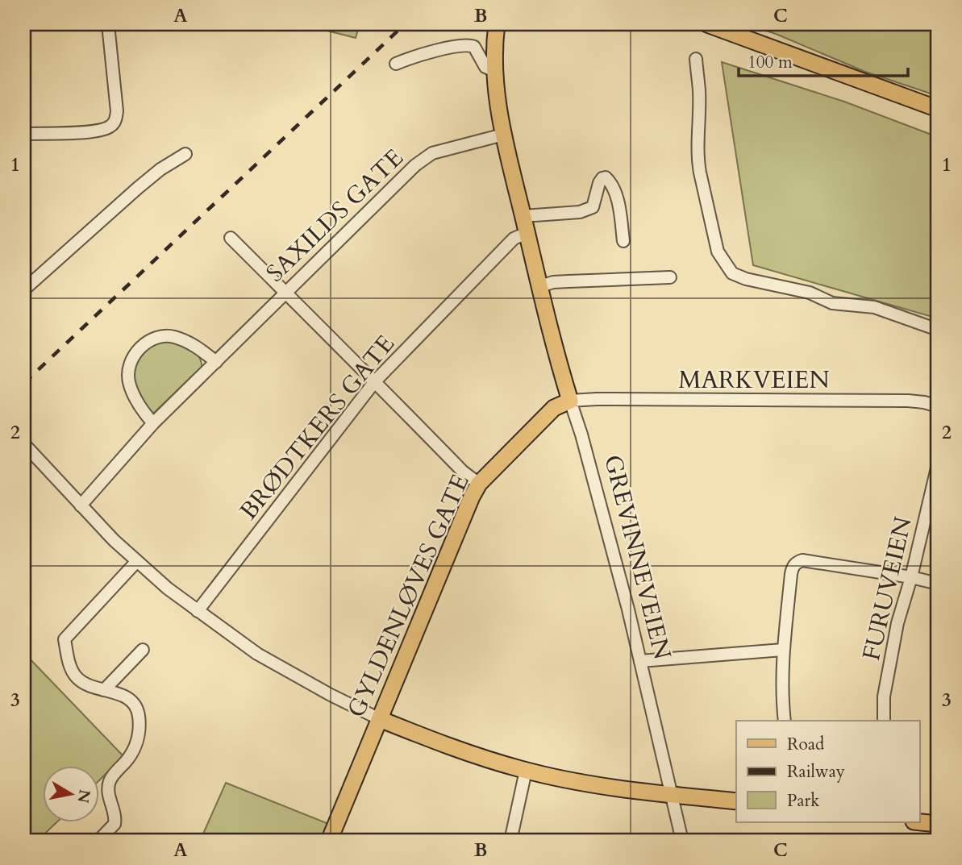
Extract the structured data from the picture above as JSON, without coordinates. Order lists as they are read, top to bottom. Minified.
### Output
{"streets":{"main road":["GREVINNEVEIEN","GYLDENLØVES GATE"],"street":["SAXILDS GATE","MARKVEIEN","BRØDTKERS GATE","FURUVEIEN"]},"crossings":[["SAXILDS GATE","GREVINNEVEIEN"],["MARKVEIEN","GREVINNEVEIEN"],["MARKVEIEN","GYLDENLØVES GATE"],["BRØDTKERS GATE","GREVINNEVEIEN"],["GREVINNEVEIEN","GYLDENLØVES GATE"]],"legend":["Road","Railway","Park"],"scale_bar":"100 m","north":"right","grid":{"columns":["A","B","C"],"rows":["1","2","3"]}}
